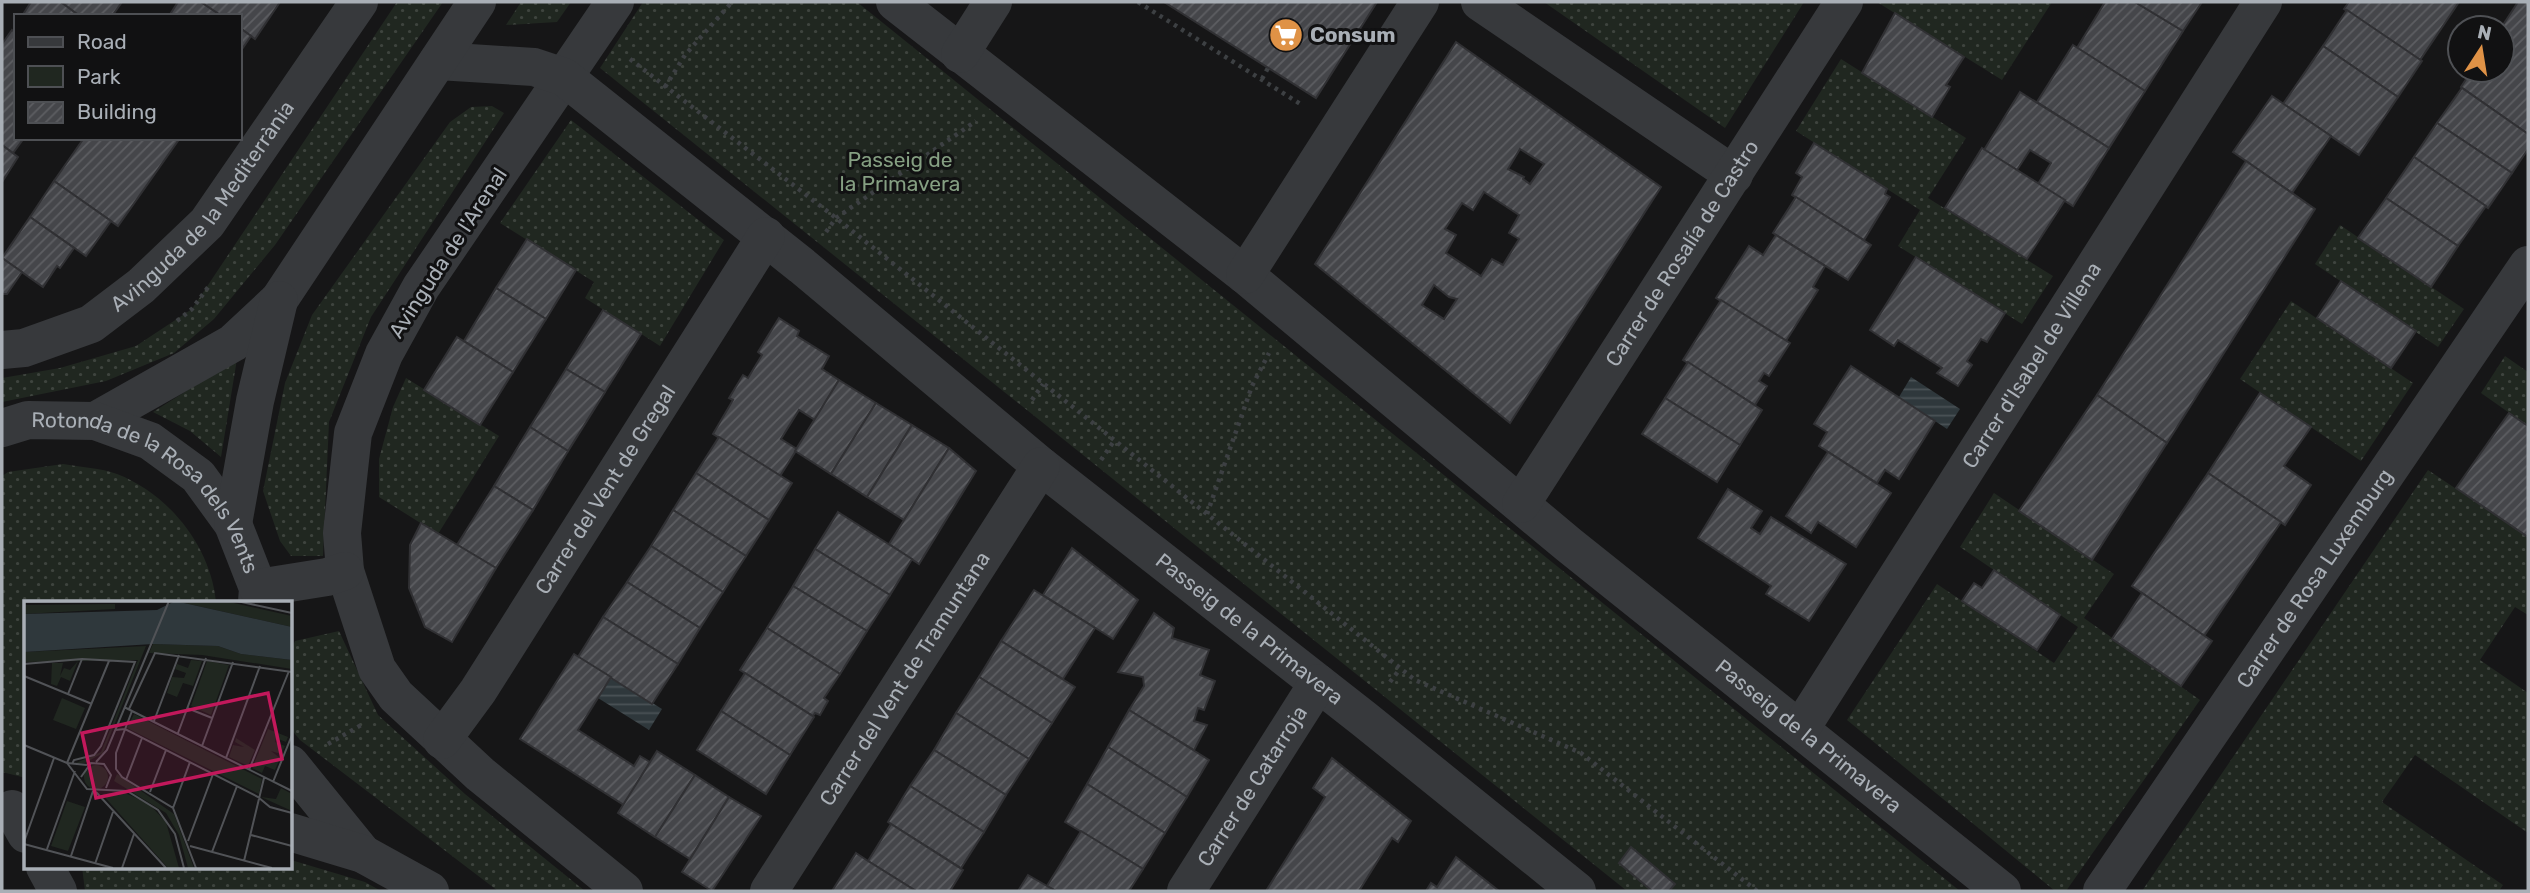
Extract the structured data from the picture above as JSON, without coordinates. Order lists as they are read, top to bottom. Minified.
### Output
{"streets":{"street":["Avinguda de la Mediterrània","Avinguda de l'Arenal","Carrer de Rosalía de Castro","Carrer d'Isabel de Villena","Carrer del Vent de Gregal","Rotonda de la Rosa dels Vents","Carrer de Rosa Luxemburg","Passeig de la Primavera","Carrer del Vent de Tramuntana","Carrer de Catarroja"]},"crossings":[["Avinguda de l'Arenal","Carrer del Vent de Gregal"],["Avinguda de l'Arenal","Passeig de la Primavera"],["Carrer de Rosalía de Castro","Passeig de la Primavera"],["Carrer d'Isabel de Villena","Passeig de la Primavera"],["Carrer del Vent de Gregal","Passeig de la Primavera"],["Passeig de la Primavera","Carrer del Vent de Tramuntana"],["Passeig de la Primavera","Carrer de Catarroja"]],"parks":["Passeig de la Primavera"],"places":{"supermarket":["Consum"]},"legend":["Road","Park","Building"],"north":"top"}
